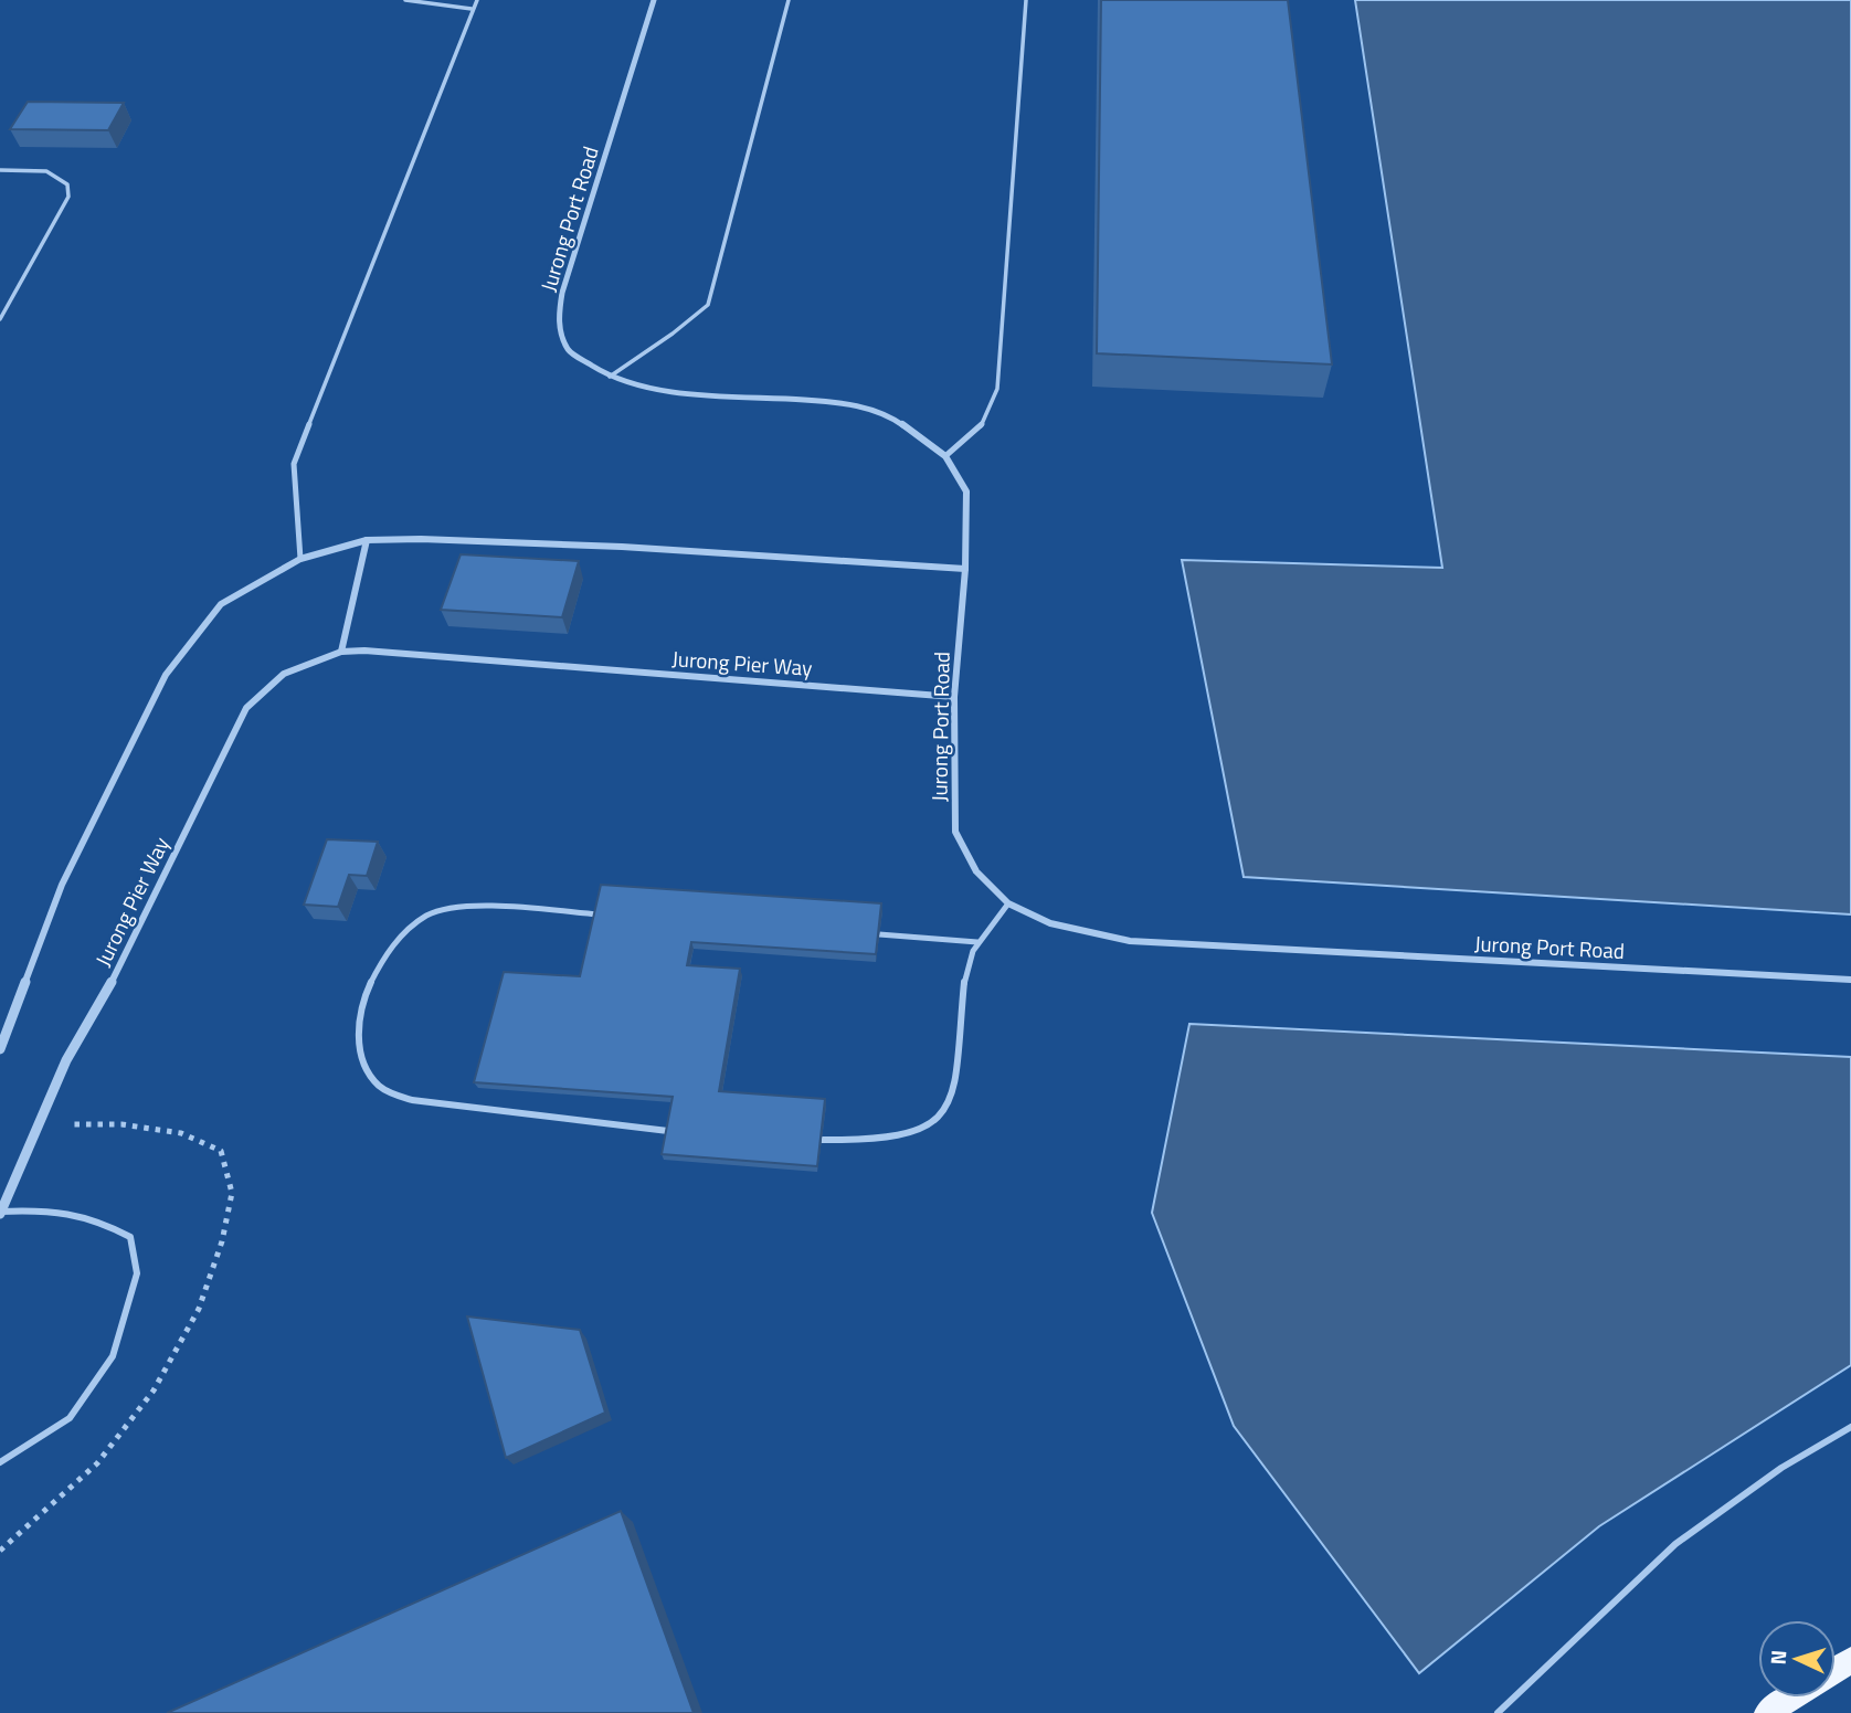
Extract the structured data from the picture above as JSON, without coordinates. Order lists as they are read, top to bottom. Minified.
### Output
{"streets":{"street":["Jurong Port Road","Jurong Pier Way"]},"crossings":[["Jurong Port Road","Jurong Pier Way"]],"north":"left"}
